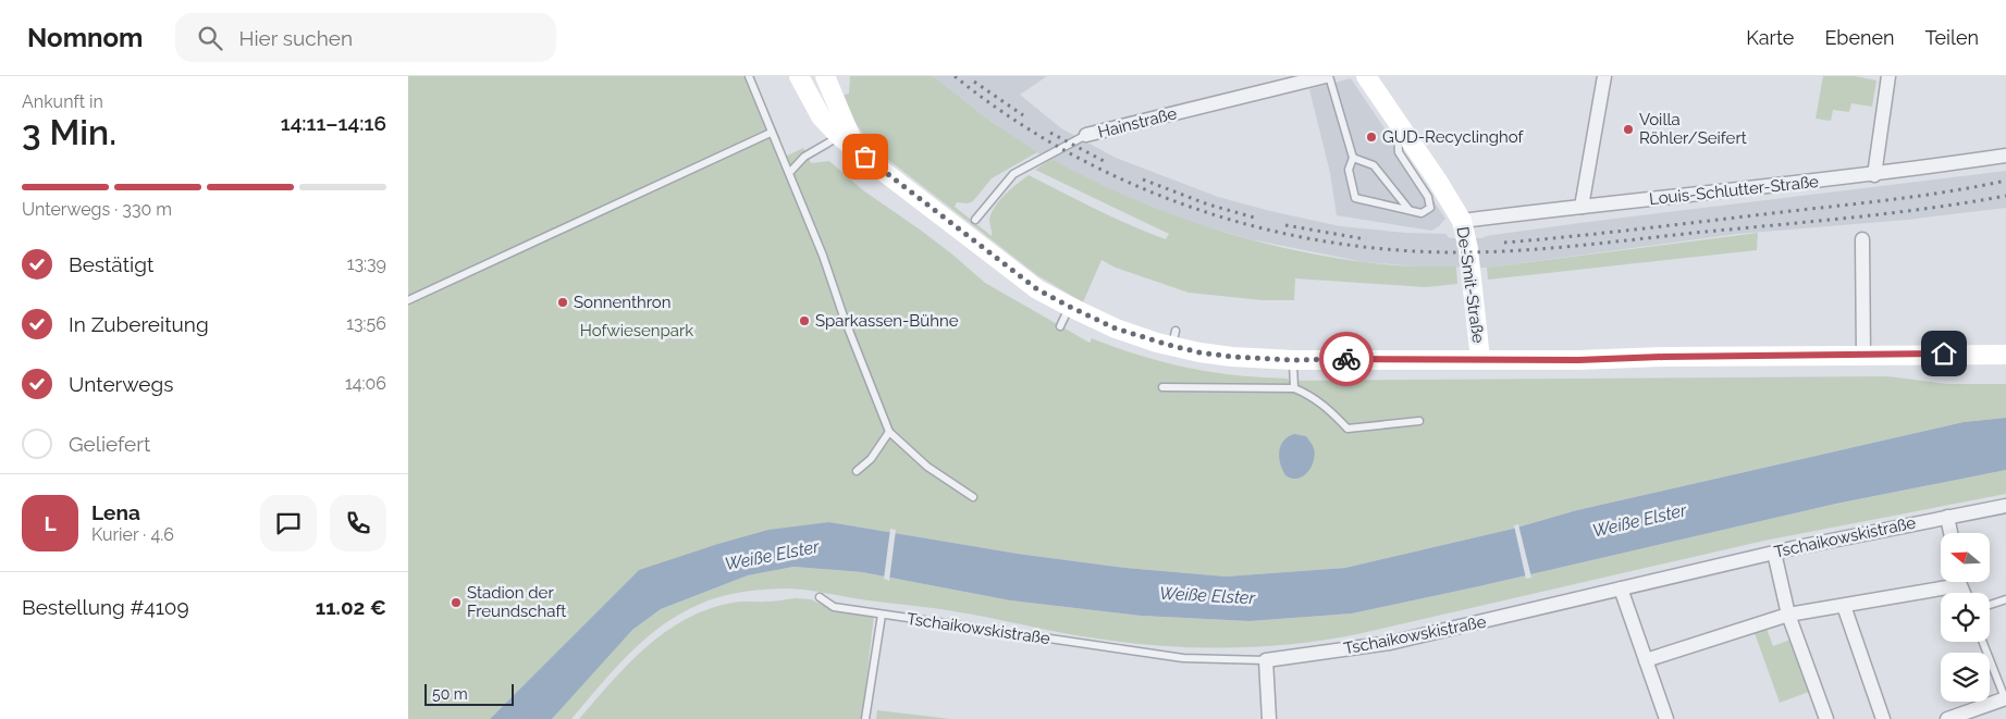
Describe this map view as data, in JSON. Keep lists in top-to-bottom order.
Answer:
{
  "streets": {
    "main road": ["De-Smit-Straße"],
    "street": ["Hainstraße", "Louis-Schlutter-Straße", "Tschaikowskistraße"]
  },
  "crossings": [
    ["Louis-Schlutter-Straße", "De-Smit-Straße"]
  ],
  "water": ["Weiße Elster"],
  "parks": ["Hofwiesenpark"],
  "places": [
    "Voilla Röhler/Seifert",
    "GUD-Recyclinghof",
    "Sonnenthron",
    "Sparkassen-Bühne",
    "Stadion der Freundschaft"
  ],
  "scale_bar": "50 m",
  "north": "left",
  "page": {
    "header": "Nomnom",
    "search": "Hier suchen",
    "nav": ["Karte", "Ebenen", "Teilen"],
    "heading": ["3 Min.", "Ankunft in", "14:11–14:16"],
    "panel": [
      "Lena",
      "Kurier · 4.6",
      "Bestellung #4109",
      "11.02 €"
    ],
    "bar": "Unterwegs · 330 m",
    "list": [
      ["Bestätigt", "13:39"],
      ["In Zubereitung", "13:56"],
      ["Unterwegs", "14:06"],
      "Geliefert"
    ],
    "round": "L",
    "scale": "50 m"
  }
}
